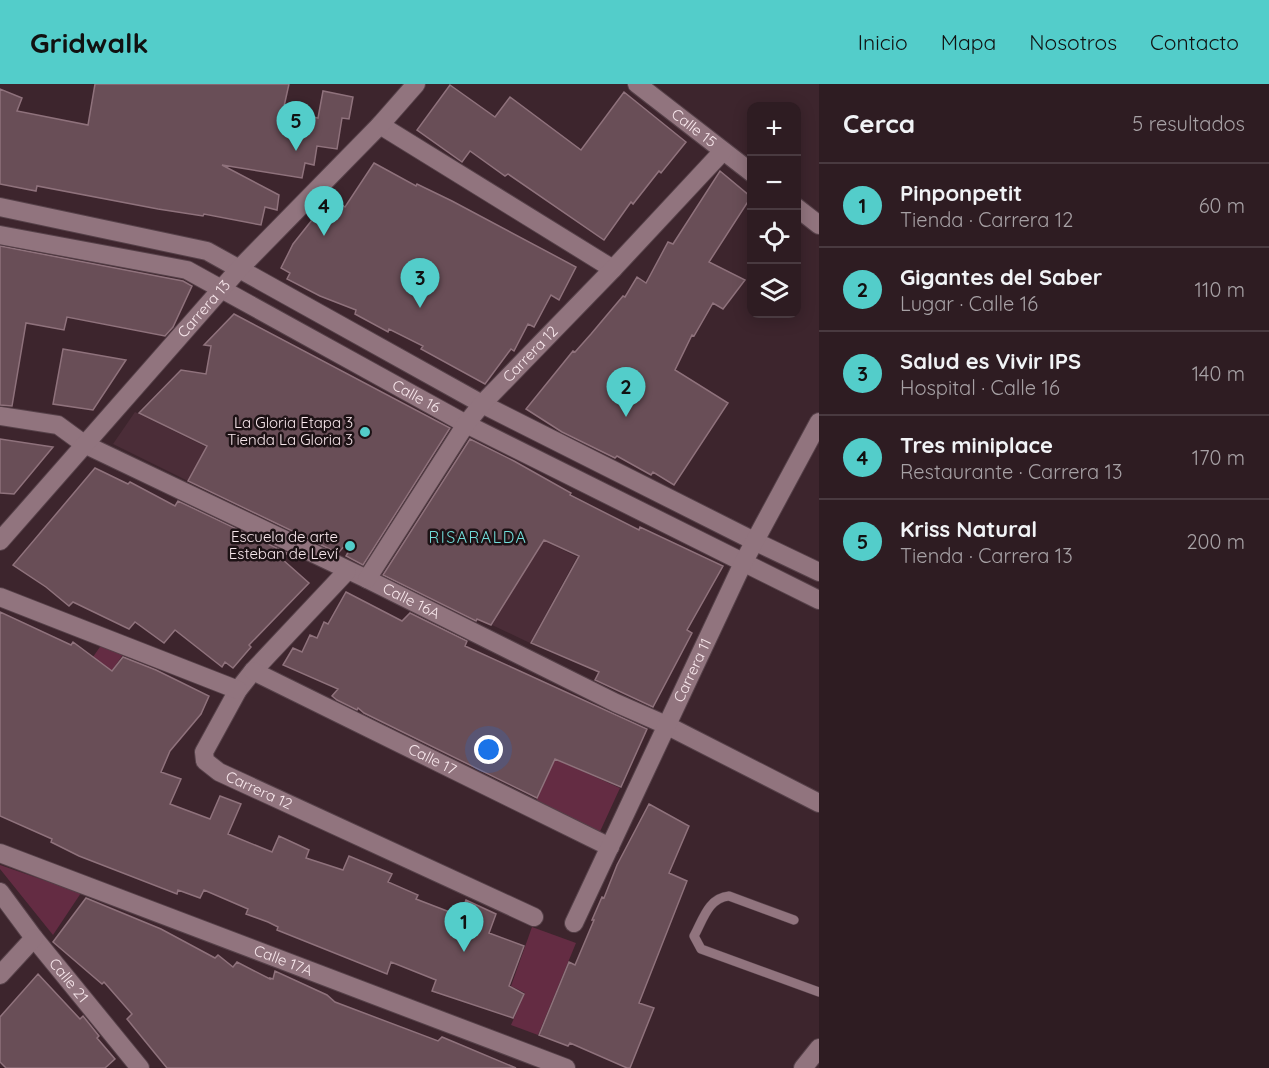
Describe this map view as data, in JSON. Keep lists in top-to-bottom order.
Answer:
{
  "streets": {
    "street": [
      "Calle 15",
      "Carrera 13",
      "Carrera 12",
      "Calle 16",
      "Calle 16A",
      "Carrera 11",
      "Calle 17",
      "Calle 17A",
      "Calle 21"
    ]
  },
  "crossings": [
    ["Calle 15", "Carrera 12"],
    ["Carrera 13", "Calle 16"],
    ["Carrera 13", "Calle 16A"],
    ["Carrera 12", "Calle 16"],
    ["Carrera 12", "Calle 16A"],
    ["Carrera 12", "Calle 17"],
    ["Calle 16", "Carrera 11"],
    ["Calle 16A", "Carrera 11"],
    ["Carrera 11", "Calle 17"]
  ],
  "districts": ["RISARALDA"],
  "places": ["La Gloria Etapa 3 Tienda La Gloria 3", "Escuela de arte Esteban de Leví"],
  "page": {
    "header": "Gridwalk",
    "nav": [
      "Inicio",
      "Mapa",
      "Nosotros",
      "Contacto"
    ],
    "heading": ["Cerca", "5 resultados"],
    "pins": [
      "5",
      "4",
      "3",
      "2",
      "1"
    ],
    "map_buttons": ["+", "−"],
    "list": [
      {
        "mark": "1",
        "name": "Pinponpetit",
        "note": "Tienda · Carrera 12",
        "value": "60 m"
      },
      {
        "mark": "2",
        "name": "Gigantes del Saber",
        "note": "Lugar · Calle 16",
        "value": "110 m"
      },
      {
        "mark": "3",
        "name": "Salud es Vivir IPS",
        "note": "Hospital · Calle 16",
        "value": "140 m"
      },
      {
        "mark": "4",
        "name": "Tres miniplace",
        "note": "Restaurante · Carrera 13",
        "value": "170 m"
      },
      {
        "mark": "5",
        "name": "Kriss Natural",
        "note": "Tienda · Carrera 13",
        "value": "200 m"
      }
    ]
  }
}
